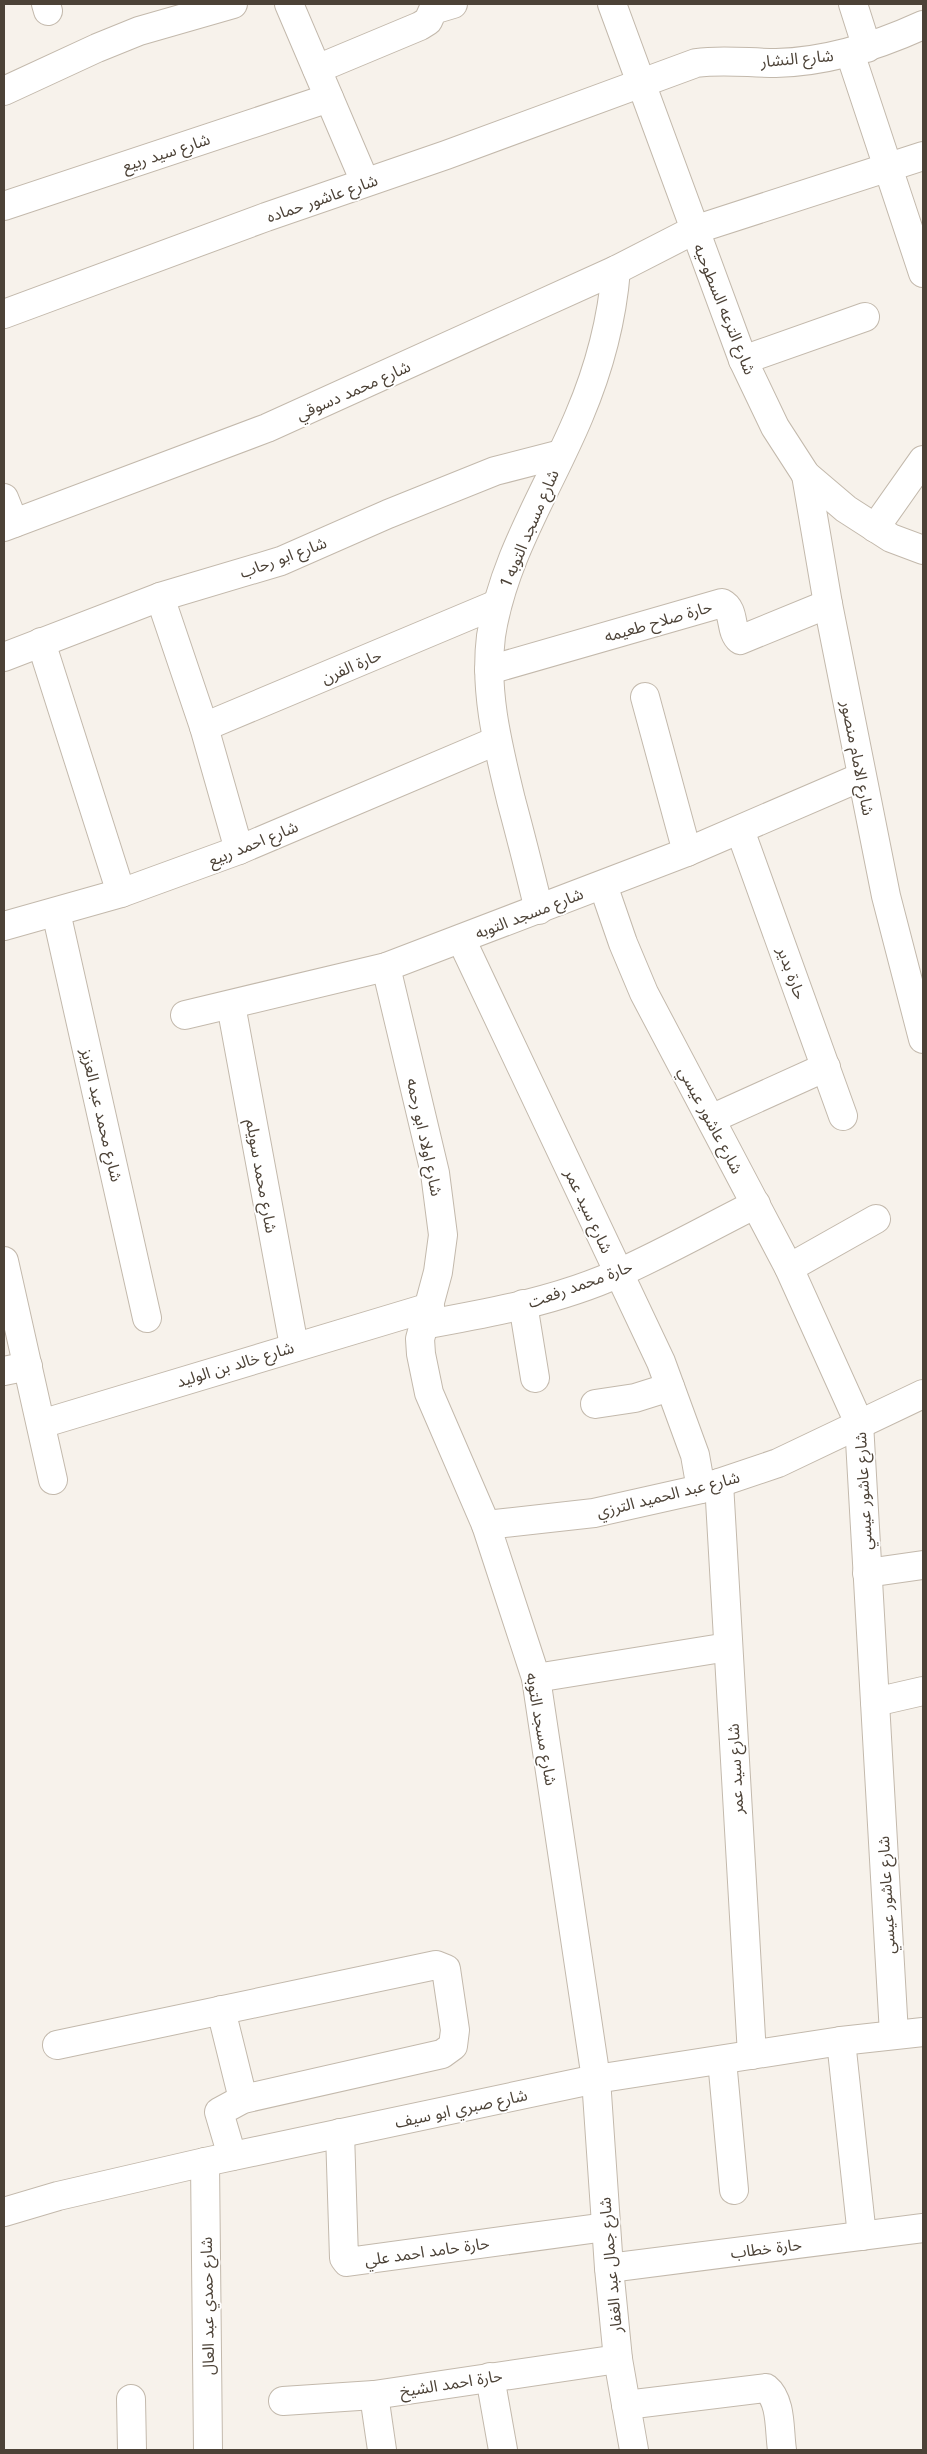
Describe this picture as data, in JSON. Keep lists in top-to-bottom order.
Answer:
{
  "streets": {
    "street": [
      "شارع النشار",
      "شارع سيد ربيع",
      "شارع عاشور حماده",
      "شارع الترعه السطوحيه",
      "شارع محمد دسوقي",
      "شارع مسجد التوبه 1",
      "شارع ابو رحاب",
      "حارة صلاح طعيمه",
      "حارة الفرن",
      "شارع الامام منصور",
      "شارع احمد ربيع",
      "شارع مسجد التوبه",
      "حارة بدير",
      "شارع محمد عبد العزيز",
      "شارع عاشور عيسي",
      "شارع اولاد ابو رحمه",
      "شارع محمد سويلم",
      "شارع سيد عمر",
      "حارة محمد رفعت",
      "شارع خالد بن الوليد",
      "شارع عبد الحميد الترزي",
      "شارع صبري ابو سيف",
      "حارة خطاب",
      "حارة حامد احمد علي",
      "شارع جمال عبد الغفار",
      "شارع حمدي عبد العال",
      "حارة احمد الشيخ"
    ]
  },
  "crossings": [
    ["شارع النشار", "شارع عاشور حماده"],
    ["شارع النشار", "شارع الترعه السطوحيه"],
    ["شارع عاشور حماده", "شارع الترعه السطوحيه"],
    ["شارع الترعه السطوحيه", "شارع محمد دسوقي"],
    ["شارع الترعه السطوحيه", "شارع الامام منصور"],
    ["شارع محمد دسوقي", "شارع مسجد التوبه 1"],
    ["شارع مسجد التوبه 1", "شارع ابو رحاب"],
    ["شارع مسجد التوبه 1", "حارة صلاح طعيمه"],
    ["شارع مسجد التوبه 1", "حارة الفرن"],
    ["شارع مسجد التوبه 1", "شارع احمد ربيع"],
    ["شارع مسجد التوبه 1", "شارع مسجد التوبه"],
    ["حارة صلاح طعيمه", "شارع الامام منصور"],
    ["شارع الامام منصور", "شارع مسجد التوبه"],
    ["شارع احمد ربيع", "شارع محمد عبد العزيز"],
    ["شارع مسجد التوبه", "حارة بدير"],
    ["شارع مسجد التوبه", "شارع عاشور عيسي"],
    ["شارع مسجد التوبه", "شارع اولاد ابو رحمه"],
    ["شارع مسجد التوبه", "شارع محمد سويلم"],
    ["شارع مسجد التوبه", "شارع سيد عمر"],
    ["شارع مسجد التوبه", "حارة محمد رفعت"],
    ["شارع مسجد التوبه", "شارع خالد بن الوليد"],
    ["شارع مسجد التوبه", "شارع عبد الحميد الترزي"],
    ["شارع مسجد التوبه", "شارع صبري ابو سيف"],
    ["شارع مسجد التوبه", "شارع جمال عبد الغفار"],
    ["شارع عاشور عيسي", "حارة محمد رفعت"],
    ["شارع عاشور عيسي", "شارع عبد الحميد الترزي"],
    ["شارع عاشور عيسي", "شارع صبري ابو سيف"],
    ["شارع اولاد ابو رحمه", "حارة محمد رفعت"],
    ["شارع اولاد ابو رحمه", "شارع خالد بن الوليد"],
    ["شارع محمد سويلم", "شارع خالد بن الوليد"],
    ["شارع سيد عمر", "حارة محمد رفعت"],
    ["شارع سيد عمر", "شارع عبد الحميد الترزي"],
    ["شارع سيد عمر", "شارع صبري ابو سيف"],
    ["حارة محمد رفعت", "شارع خالد بن الوليد"],
    ["شارع صبري ابو سيف", "حارة حامد احمد علي"],
    ["شارع صبري ابو سيف", "شارع جمال عبد الغفار"],
    ["شارع صبري ابو سيف", "شارع حمدي عبد العال"],
    ["حارة خطاب", "شارع جمال عبد الغفار"],
    ["حارة حامد احمد علي", "شارع جمال عبد الغفار"],
    ["شارع جمال عبد الغفار", "حارة احمد الشيخ"]
  ]
}
